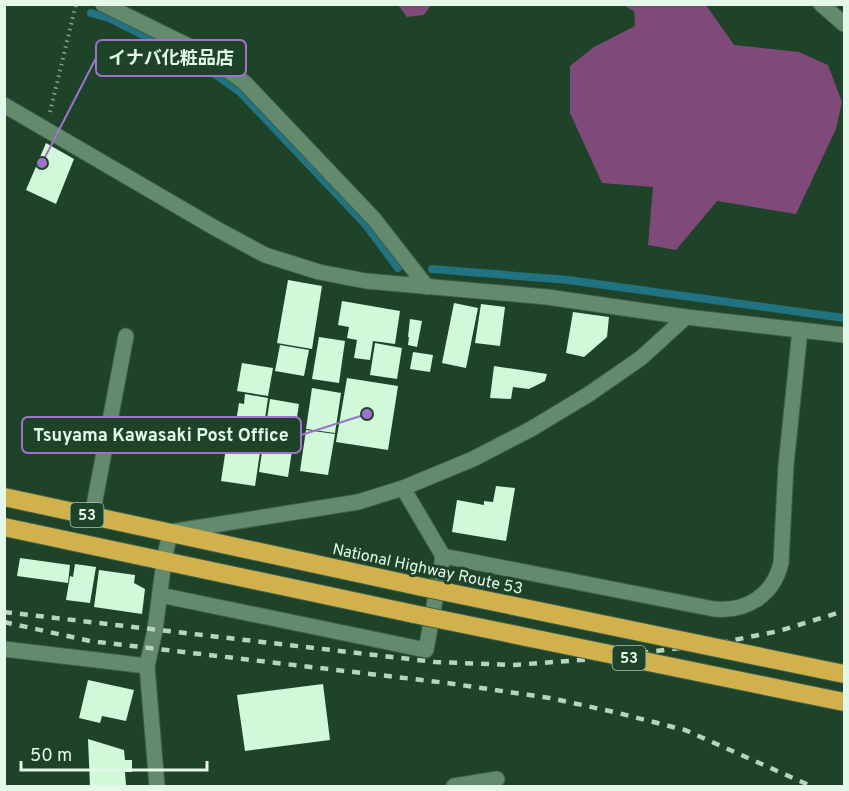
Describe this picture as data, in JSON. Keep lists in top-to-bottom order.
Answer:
{
  "streets": {
    "highway": ["53", "National Highway Route 53"]
  },
  "places": ["イナバ化粧品店", "Tsuyama Kawasaki Post Office"],
  "scale_bar": "50 m"
}
